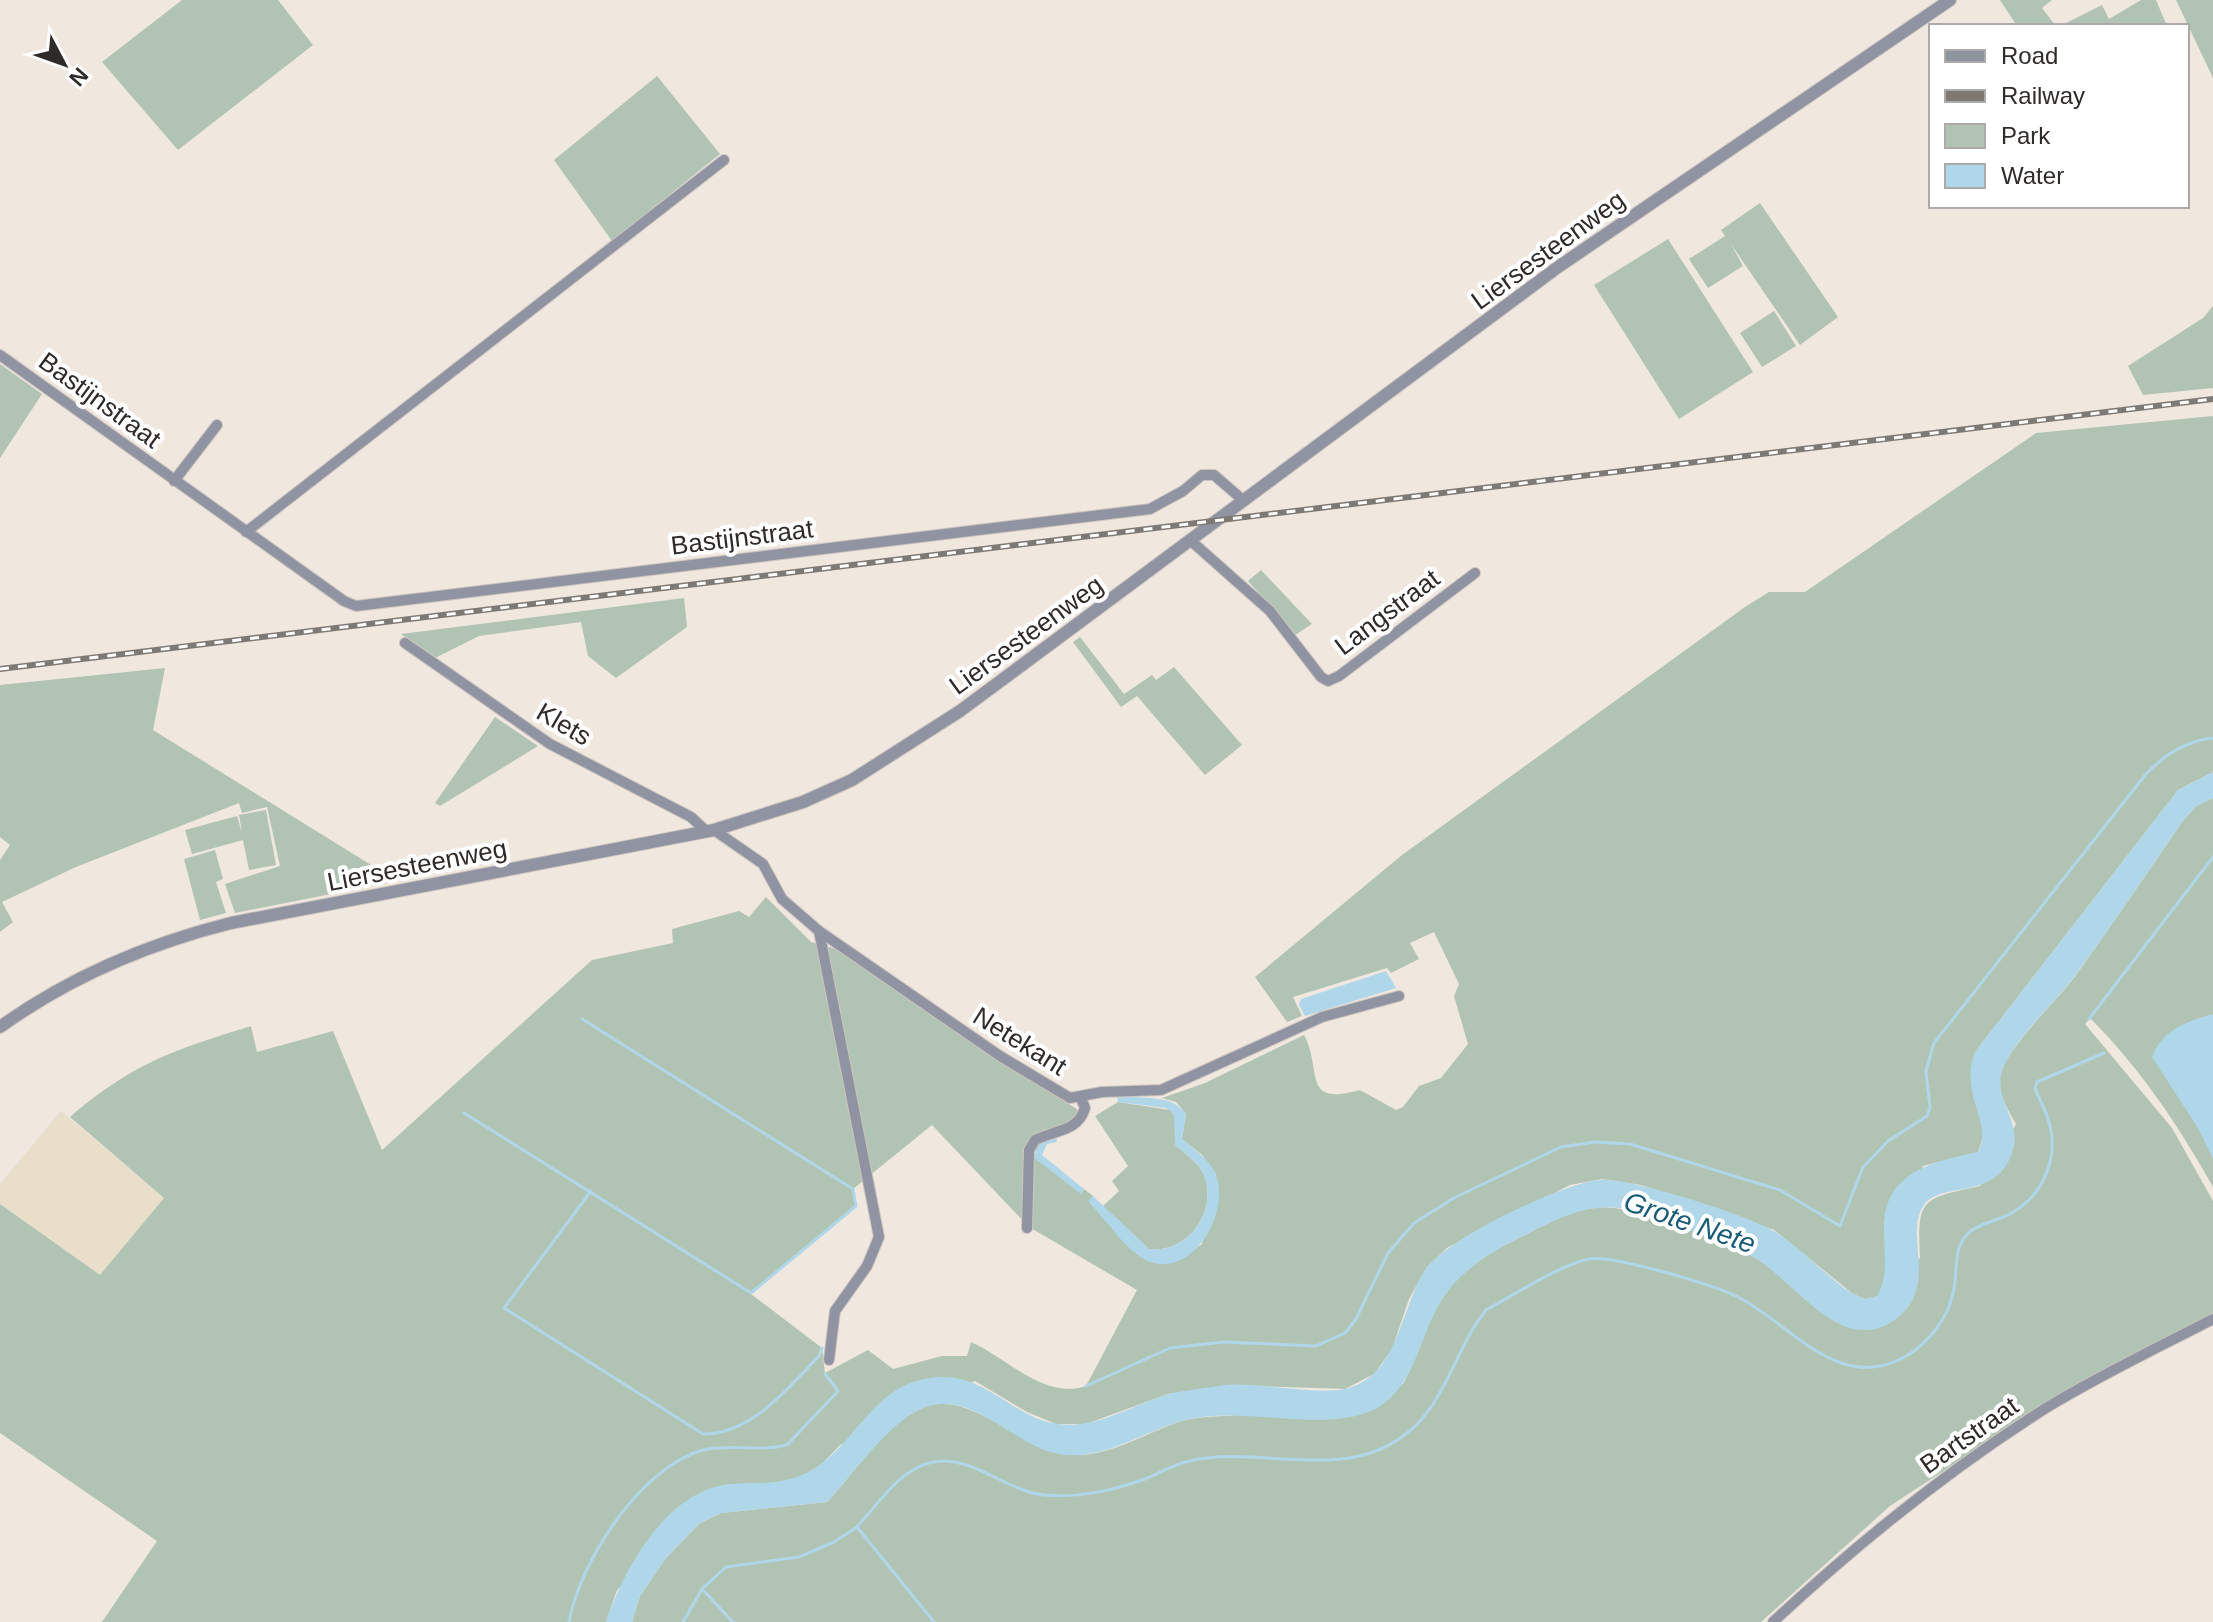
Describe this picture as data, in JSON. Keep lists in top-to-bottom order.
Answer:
{
  "streets": {
    "street": [
      "Liersesteenweg",
      "Bastijnstraat",
      "Langstraat",
      "Klets",
      "Netekant",
      "Bartstraat"
    ]
  },
  "crossings": [
    ["Liersesteenweg", "Bastijnstraat"],
    ["Liersesteenweg", "Langstraat"],
    ["Liersesteenweg", "Klets"],
    ["Liersesteenweg", "Netekant"],
    ["Klets", "Netekant"]
  ],
  "water": ["Grote Nete"],
  "legend": [
    "Road",
    "Railway",
    "Park",
    "Water"
  ],
  "north": "bottom right"
}
